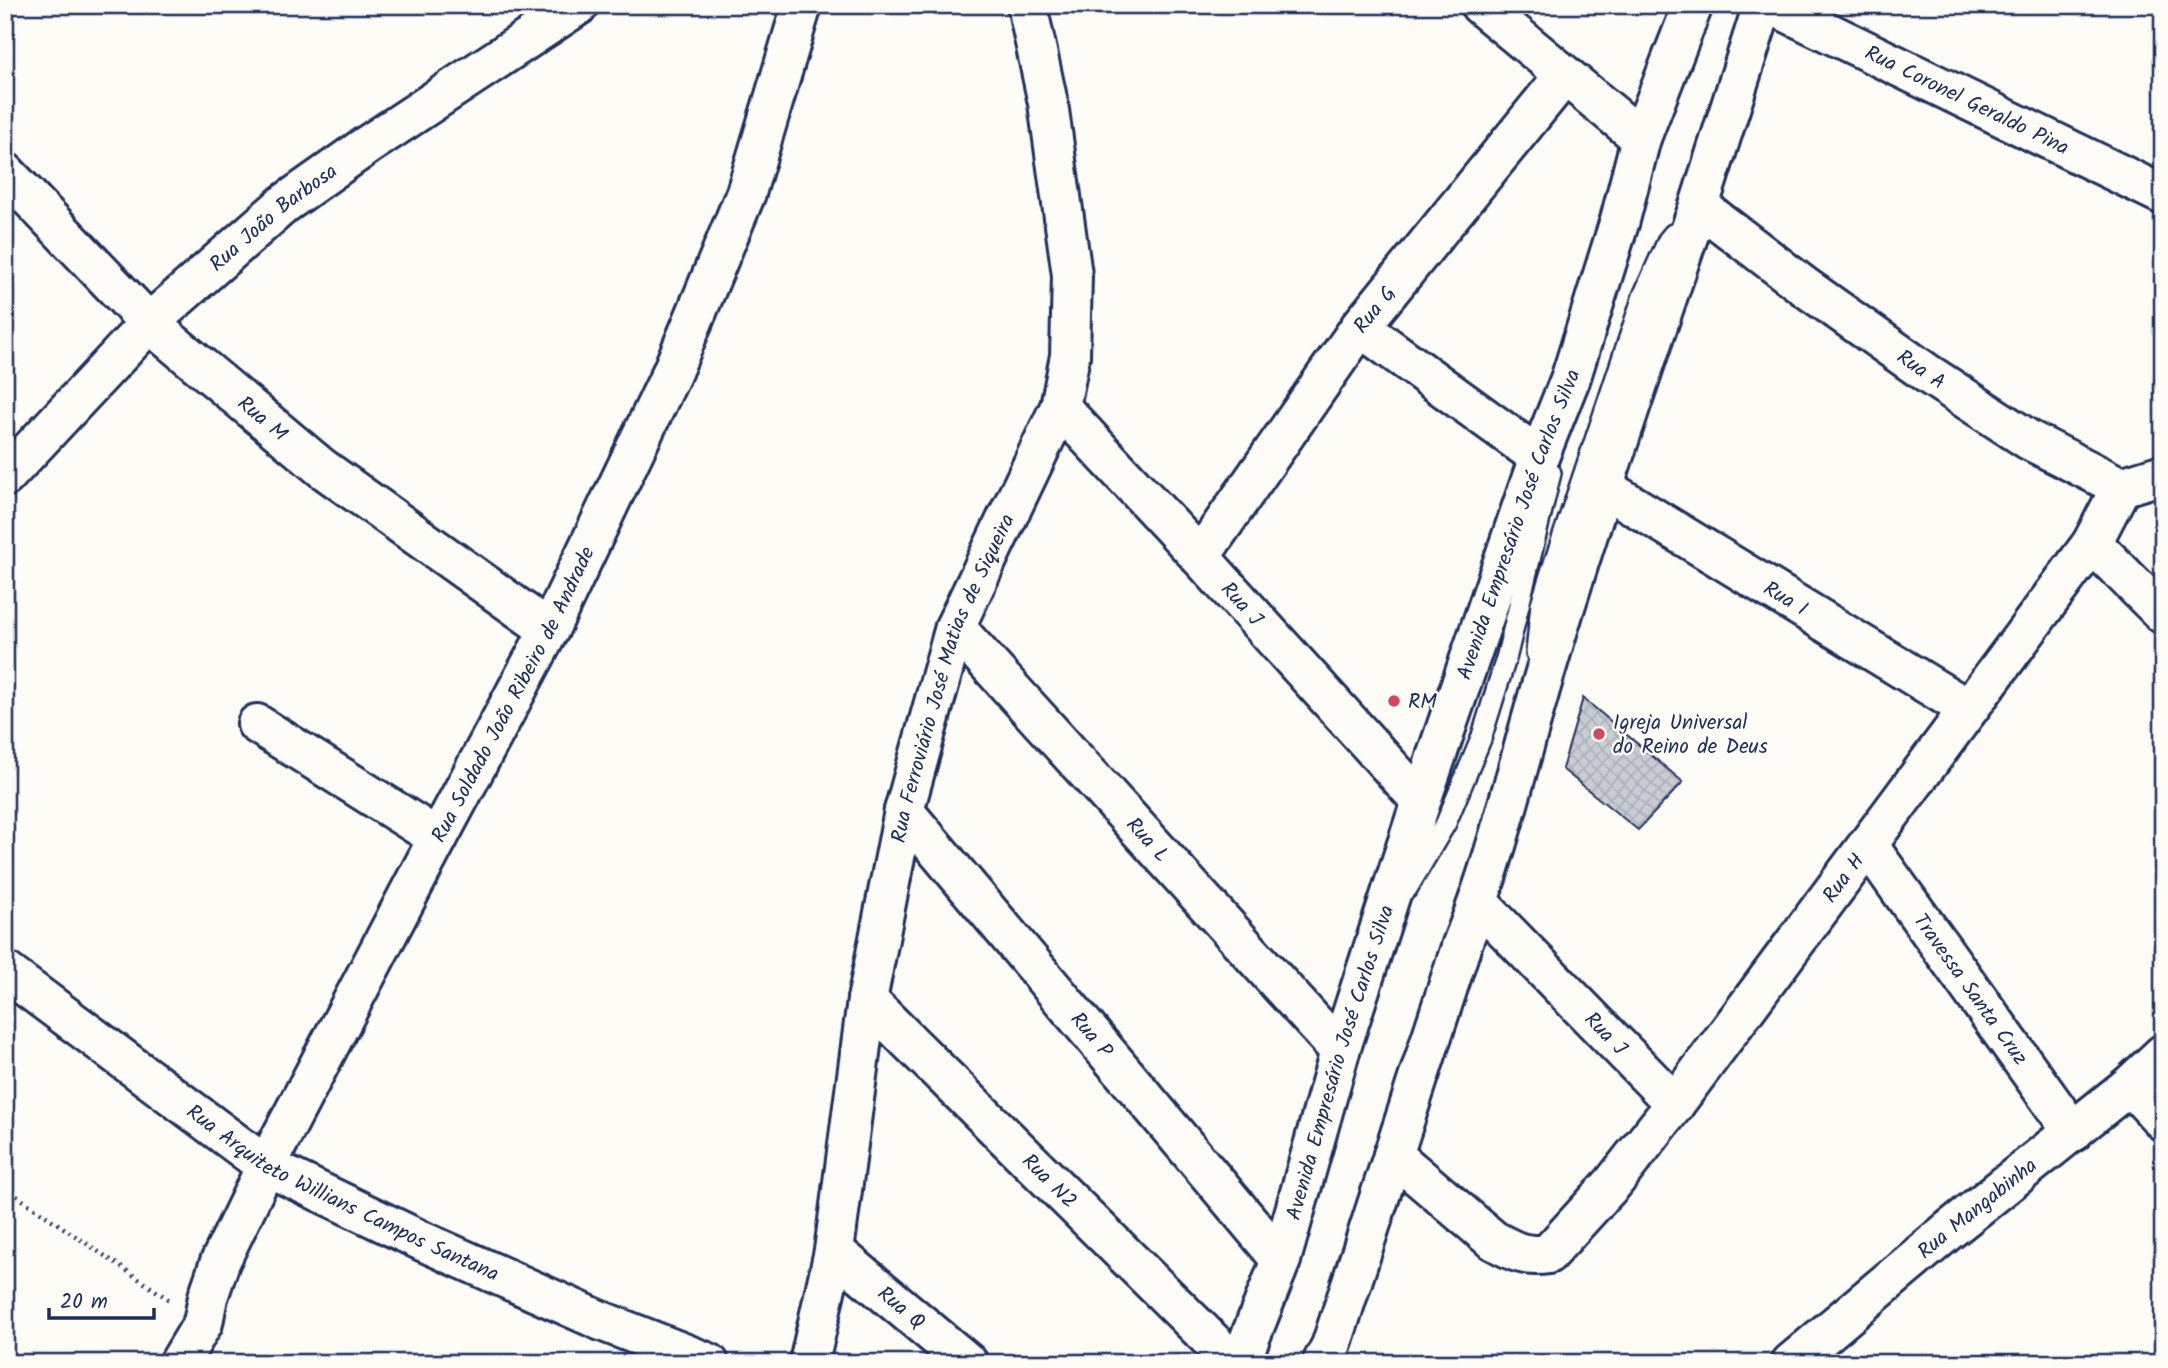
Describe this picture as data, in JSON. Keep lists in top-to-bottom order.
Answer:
{
  "streets": {
    "street": [
      "Rua Coronel Geraldo Pina",
      "Rua João Barbosa",
      "Rua G",
      "Rua A",
      "Rua M",
      "Avenida Empresário José Carlos Silva",
      "Rua I",
      "Rua J",
      "Rua Ferroviário José Matias de Siqueira",
      "Rua Soldado João Ribeiro de Andrade",
      "Rua L",
      "Rua H",
      "Travessa Santa Cruz",
      "Rua P",
      "Rua N2",
      "Rua Arquiteto Willians Campos Santana",
      "Rua Mangabinha",
      "Rua Q"
    ]
  },
  "crossings": [
    ["Rua João Barbosa", "Rua M"],
    ["Rua G", "Rua J"],
    ["Rua A", "Rua H"],
    ["Rua M", "Rua Soldado João Ribeiro de Andrade"],
    ["Avenida Empresário José Carlos Silva", "Rua J"],
    ["Avenida Empresário José Carlos Silva", "Rua L"],
    ["Avenida Empresário José Carlos Silva", "Rua P"],
    ["Rua I", "Rua H"],
    ["Rua J", "Rua Ferroviário José Matias de Siqueira"],
    ["Rua J", "Rua H"],
    ["Rua Ferroviário José Matias de Siqueira", "Rua L"],
    ["Rua Ferroviário José Matias de Siqueira", "Rua P"],
    ["Rua Ferroviário José Matias de Siqueira", "Rua N2"],
    ["Rua Ferroviário José Matias de Siqueira", "Rua Q"],
    ["Rua Soldado João Ribeiro de Andrade", "Rua Arquiteto Willians Campos Santana"],
    ["Rua H", "Travessa Santa Cruz"],
    ["Travessa Santa Cruz", "Rua Mangabinha"]
  ],
  "places": ["RM", "Igreja Universal do Reino de Deus"],
  "scale_bar": "20 m"
}
